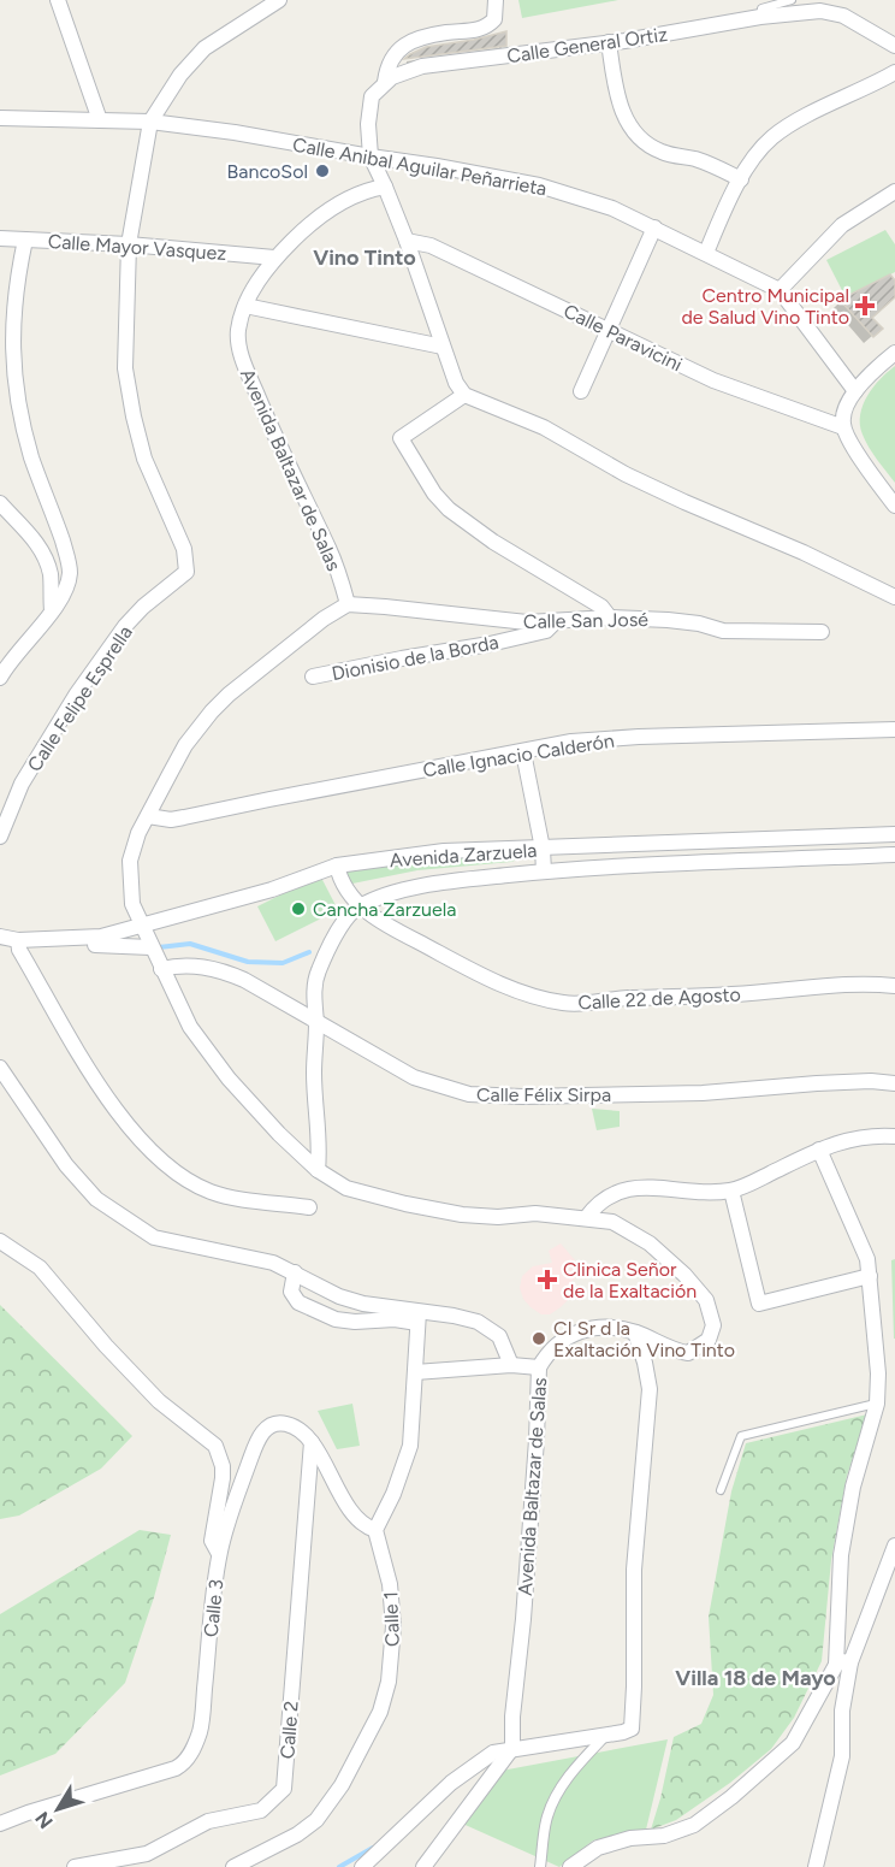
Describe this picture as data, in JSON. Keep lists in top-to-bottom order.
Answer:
{
  "streets": {
    "street": [
      "Calle General Ortiz",
      "Calle Anibal Aguilar Peñarrieta",
      "Calle Mayor Vasquez",
      "Calle Paravicini",
      "Avenida Baltazar de Salas",
      "Calle San José",
      "Dionisio de la Borda",
      "Calle Felipe Esprella",
      "Calle Ignacio Calderón",
      "Avenida Zarzuela",
      "Calle 22 de Agosto",
      "Calle Félix Sirpa",
      "Calle 3",
      "Calle 1",
      "Calle 2"
    ]
  },
  "crossings": [
    ["Calle Anibal Aguilar Peñarrieta", "Calle Felipe Esprella"],
    ["Calle Mayor Vasquez", "Avenida Baltazar de Salas"],
    ["Calle Mayor Vasquez", "Calle Felipe Esprella"],
    ["Avenida Baltazar de Salas", "Calle San José"],
    ["Avenida Baltazar de Salas", "Calle Ignacio Calderón"],
    ["Avenida Baltazar de Salas", "Avenida Zarzuela"],
    ["Avenida Baltazar de Salas", "Calle Félix Sirpa"],
    ["Calle San José", "Dionisio de la Borda"],
    ["Avenida Zarzuela", "Calle 22 de Agosto"],
    ["Calle 3", "Calle 1"],
    ["Calle 3", "Calle 2"]
  ],
  "districts": ["Vino Tinto", "Villa 18 de Mayo"],
  "places": {
    "other": ["BancoSol", "Cancha Zarzuela", "CI Sr d la Exaltación Vino Tinto"],
    "health": ["Centro Municipal de Salud Vino Tinto", "Clinica Señor de la Exaltación"]
  },
  "north": "bottom left"
}
